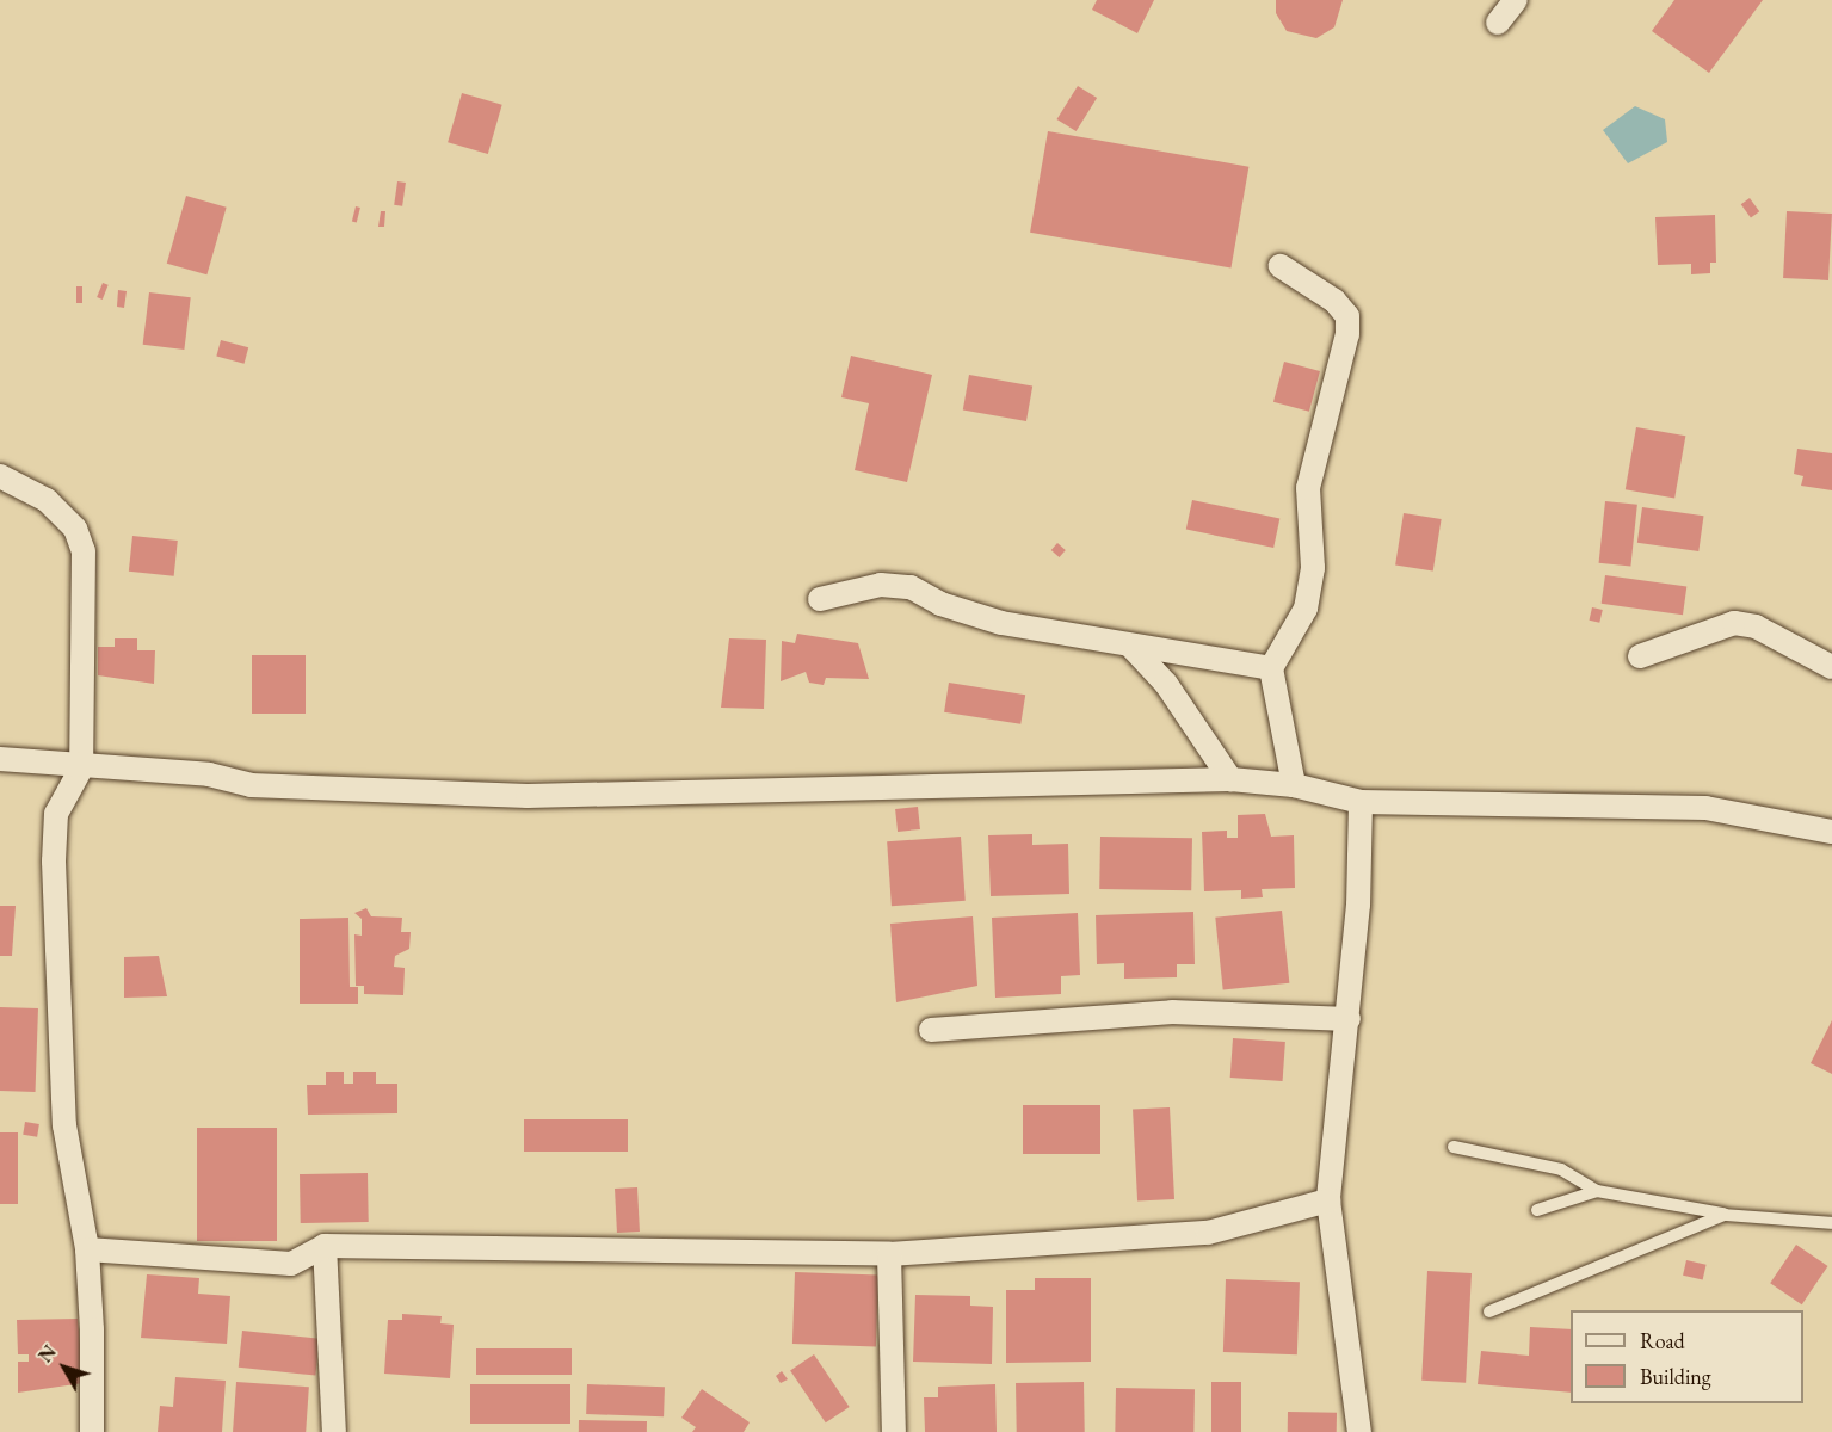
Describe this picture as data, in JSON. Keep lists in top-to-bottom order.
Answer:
{
  "legend": ["Road", "Building"],
  "north": "top left"
}
